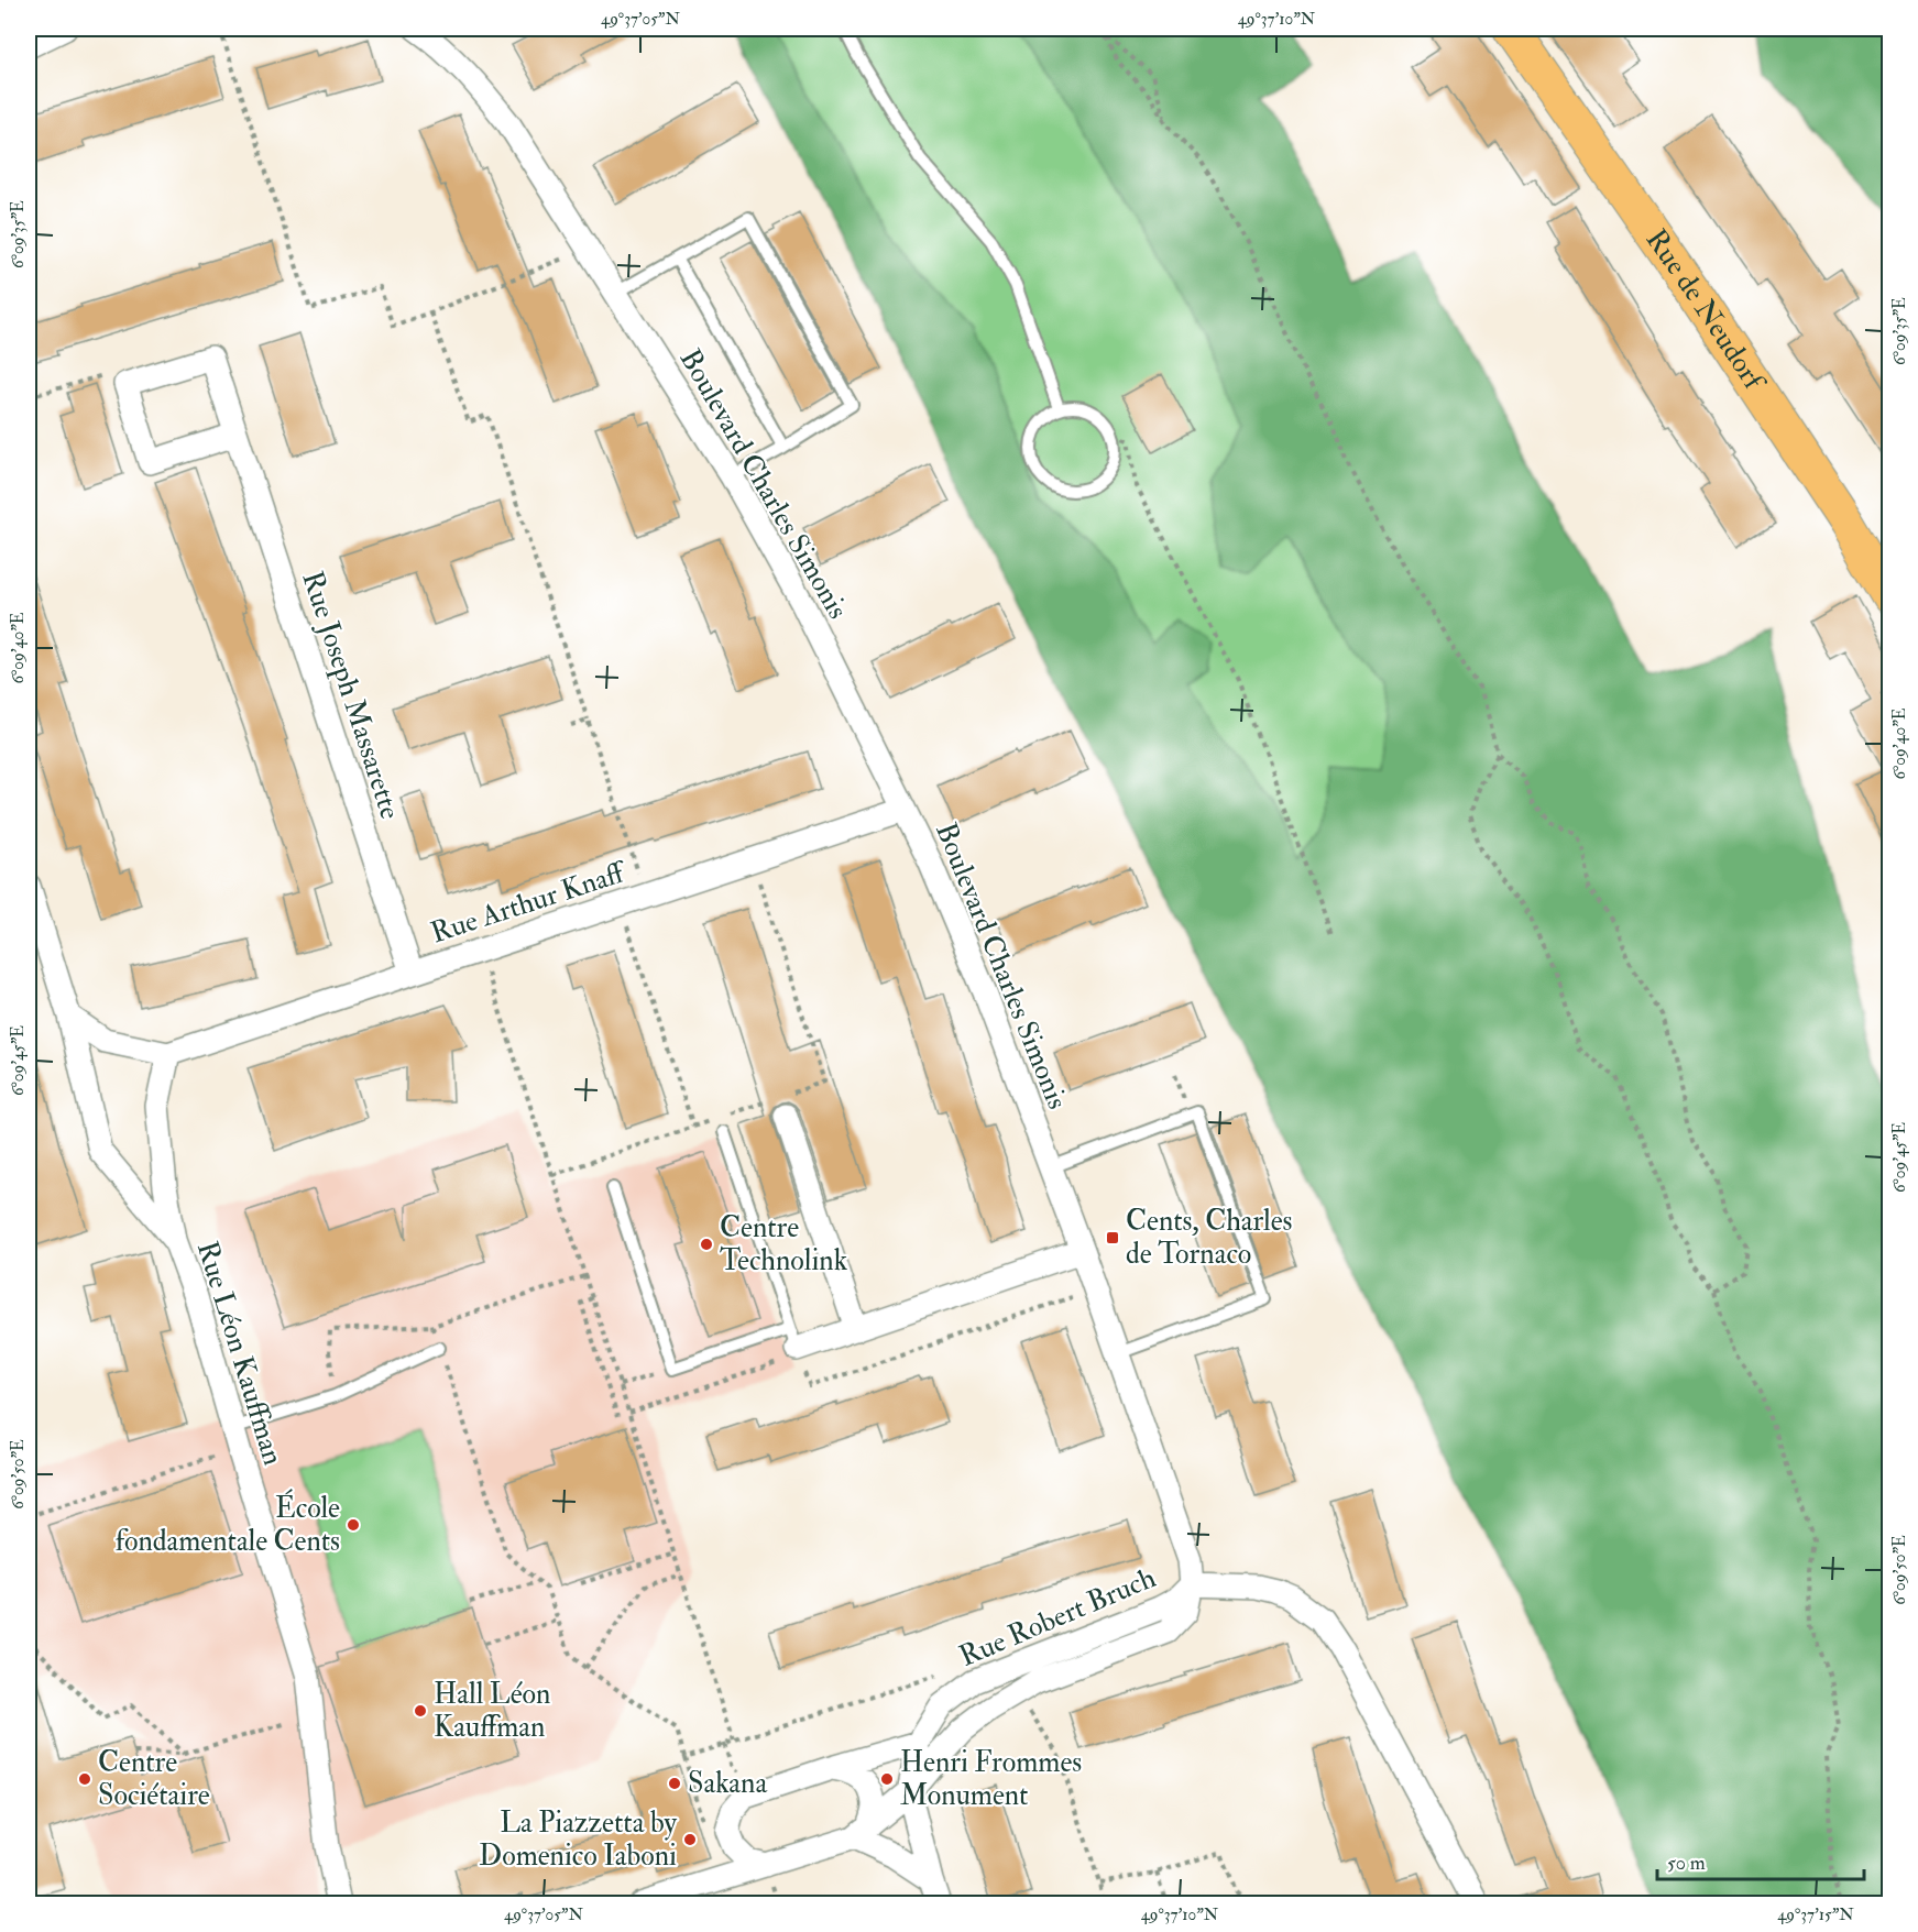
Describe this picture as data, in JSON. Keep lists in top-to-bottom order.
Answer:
{
  "streets": {
    "main road": ["Rue de Neudorf"],
    "street": [
      "Boulevard Charles Simonis",
      "Rue Joseph Massarette",
      "Rue Arthur Knaff",
      "Rue Léon Kauffman",
      "Rue Robert Bruch"
    ]
  },
  "crossings": [
    ["Boulevard Charles Simonis", "Rue Arthur Knaff"],
    ["Boulevard Charles Simonis", "Rue Robert Bruch"],
    ["Rue Joseph Massarette", "Rue Arthur Knaff"]
  ],
  "places": {
    "transit": ["Cents, Charles de Tornaco"],
    "other": [
      "Centre Technolink",
      "École fondamentale Cents",
      "Hall Léon Kauffman",
      "Centre Sociétaire",
      "Henri Frommes Monument",
      "Sakana",
      "La Piazzetta by Domenico Iaboni"
    ]
  },
  "scale_bar": "50 m",
  "coordinates": [
    "49°37'05\"N",
    "49°37'10\"N",
    "6°09'35\"E",
    "6°09'40\"E",
    "6°09'45\"E",
    "6°09'50\"E",
    "49°37'15\"N"
  ]
}
